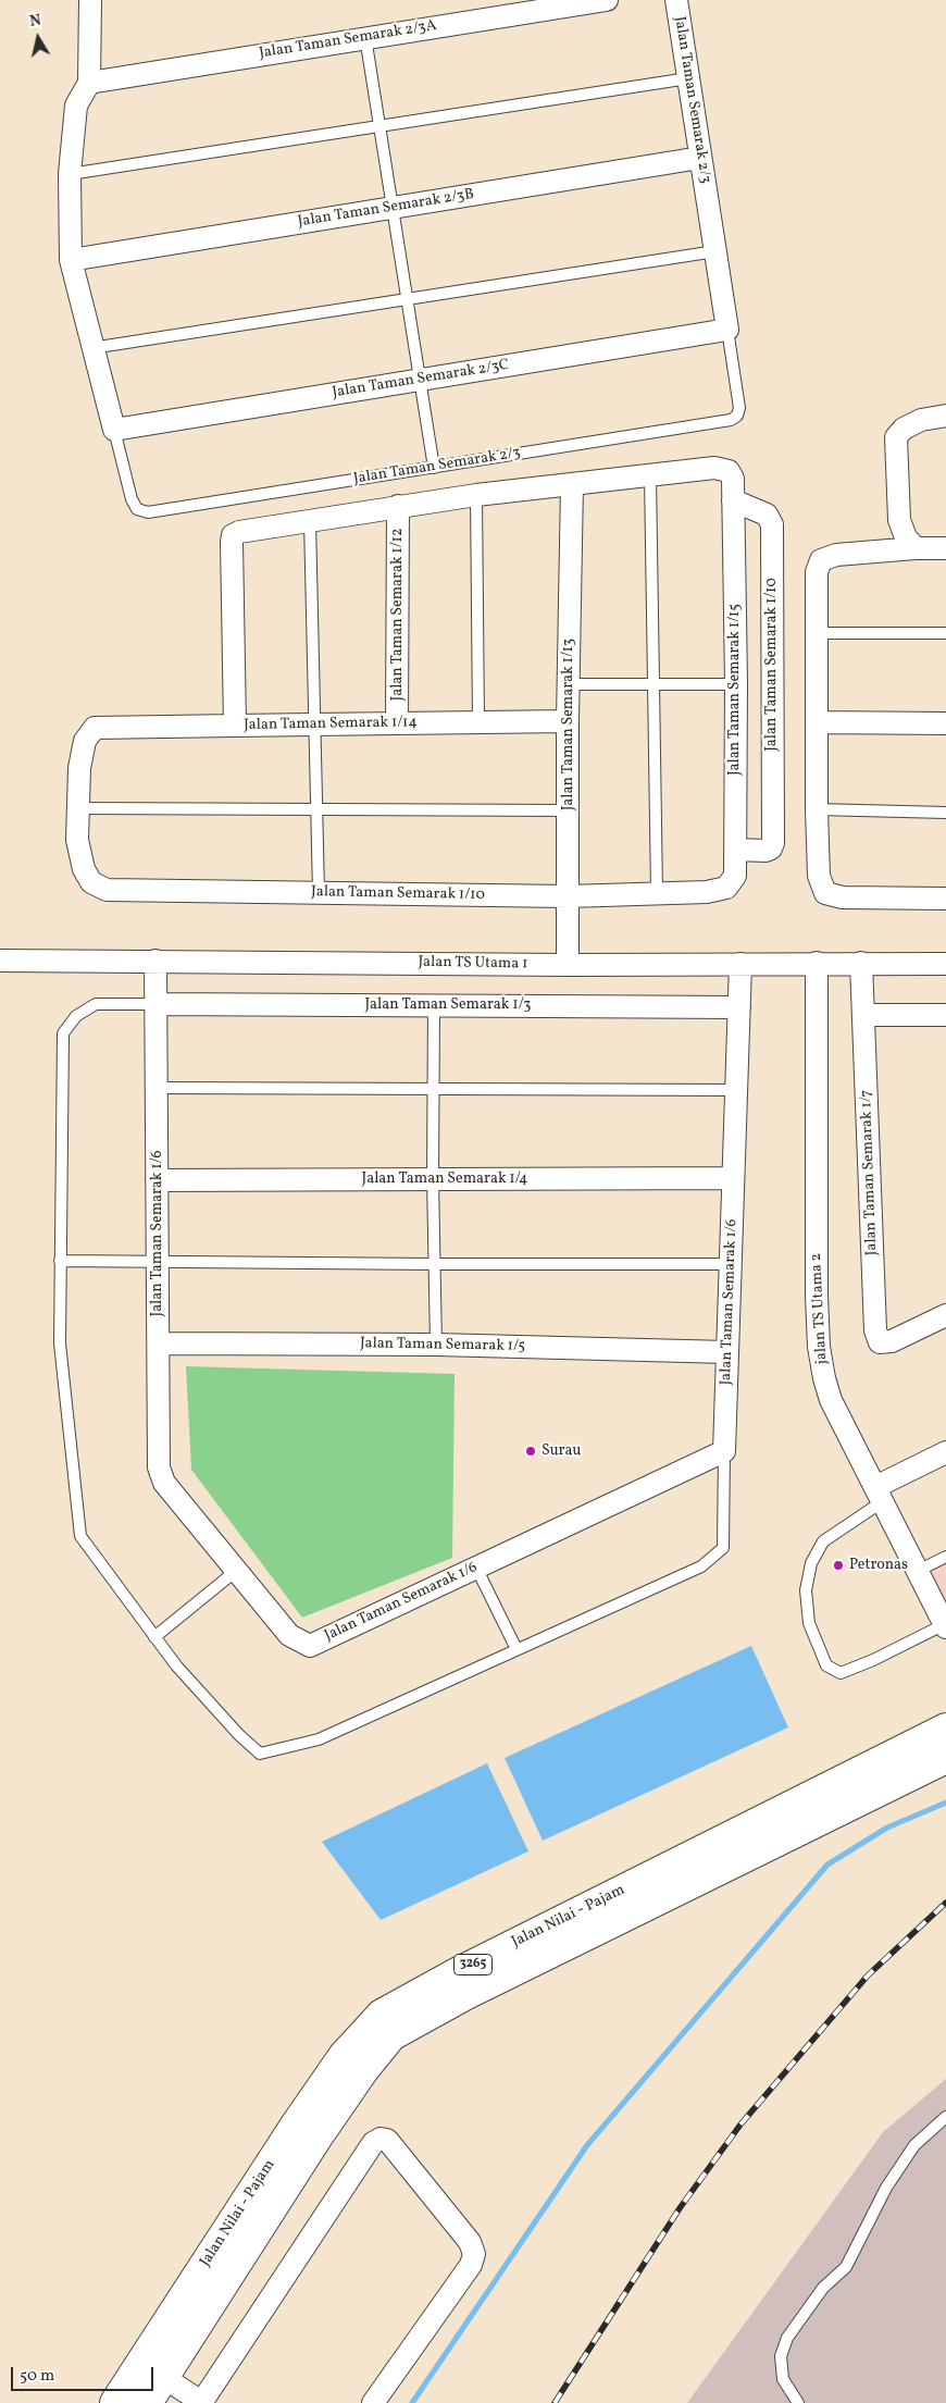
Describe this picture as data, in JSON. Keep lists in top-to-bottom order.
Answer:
{
  "streets": {
    "main road": ["Jalan Nilai - Pajam", "3265"],
    "street": [
      "Jalan Taman Semarak 2/3A",
      "Jalan Taman Semarak 2/3",
      "Jalan Taman Semarak 2/3B",
      "Jalan Taman Semarak 2/3C",
      "Jalan Taman Semarak 1/12",
      "Jalan Taman Semarak 1/10",
      "Jalan Taman Semarak 1/15",
      "Jalan Taman Semarak 1/14",
      "Jalan Taman Semarak 1/13",
      "Jalan TS Utama 1",
      "Jalan Taman Semarak 1/3",
      "Jalan Taman Semarak 1/7",
      "Jalan Taman Semarak 1/4",
      "Jalan Taman Semarak 1/6",
      "jalan TS Utama 2",
      "Jalan Taman Semarak 1/5"
    ]
  },
  "crossings": [
    ["Jalan Taman Semarak 2/3", "Jalan Taman Semarak 2/3B"],
    ["Jalan Taman Semarak 2/3", "Jalan Taman Semarak 2/3C"],
    ["Jalan Taman Semarak 1/12", "Jalan Taman Semarak 1/14"],
    ["Jalan Taman Semarak 1/10", "Jalan Taman Semarak 1/15"],
    ["Jalan Taman Semarak 1/10", "Jalan Taman Semarak 1/14"],
    ["Jalan Taman Semarak 1/10", "Jalan Taman Semarak 1/13"],
    ["Jalan Taman Semarak 1/14", "Jalan Taman Semarak 1/13"],
    ["Jalan Taman Semarak 1/13", "Jalan TS Utama 1"],
    ["Jalan TS Utama 1", "Jalan Taman Semarak 1/7"],
    ["Jalan TS Utama 1", "Jalan Taman Semarak 1/6"],
    ["Jalan TS Utama 1", "jalan TS Utama 2"],
    ["Jalan Taman Semarak 1/3", "Jalan Taman Semarak 1/6"],
    ["Jalan Taman Semarak 1/4", "Jalan Taman Semarak 1/6"],
    ["Jalan Taman Semarak 1/6", "Jalan Taman Semarak 1/5"]
  ],
  "places": ["Surau", "Petronas"],
  "scale_bar": "50 m",
  "north": "top"
}
